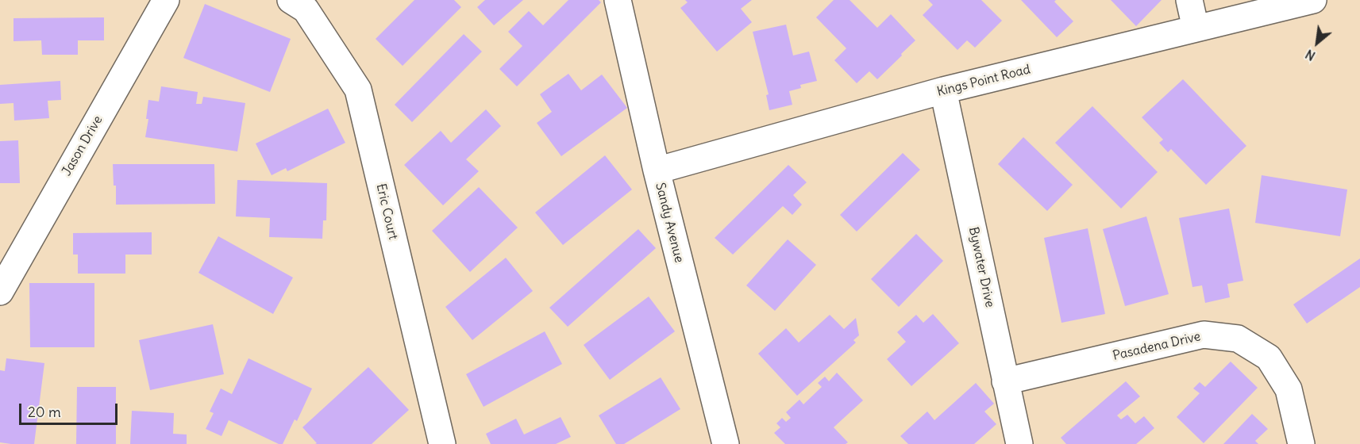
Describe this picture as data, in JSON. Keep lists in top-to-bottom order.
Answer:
{
  "streets": {
    "street": [
      "Kings Point Road",
      "Jason Drive",
      "Eric Court",
      "Sandy Avenue",
      "Bywater Drive",
      "Pasadena Drive"
    ]
  },
  "crossings": [
    ["Kings Point Road", "Sandy Avenue"],
    ["Kings Point Road", "Bywater Drive"],
    ["Bywater Drive", "Pasadena Drive"]
  ],
  "scale_bar": "20 m",
  "north": "bottom left"
}
